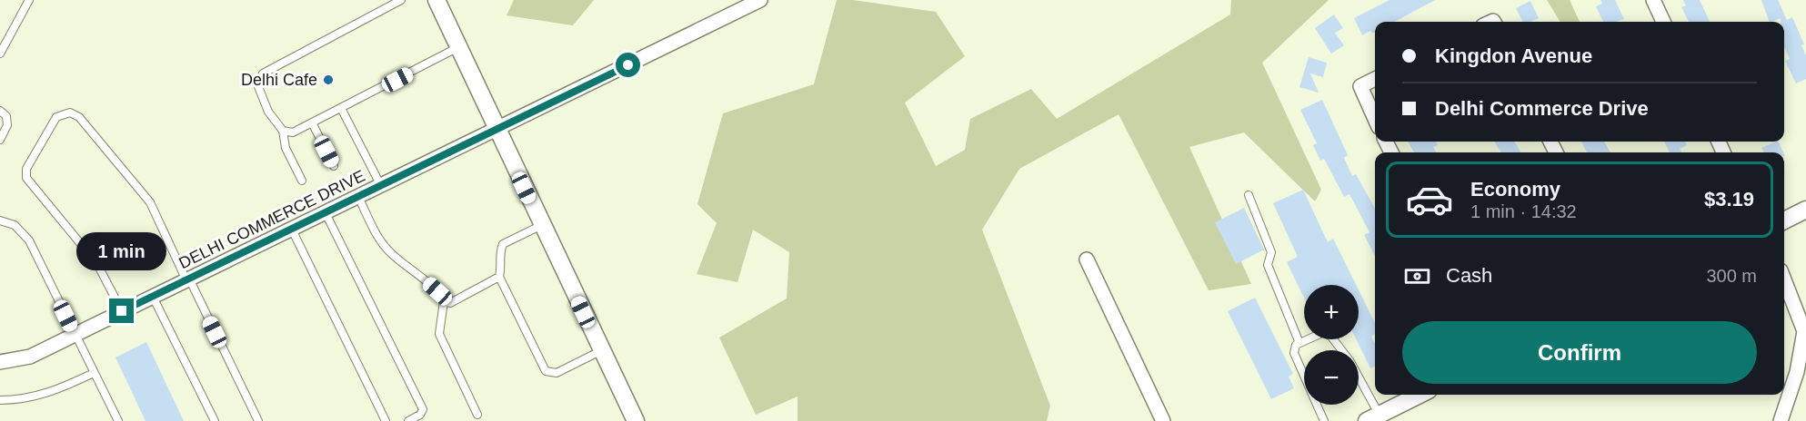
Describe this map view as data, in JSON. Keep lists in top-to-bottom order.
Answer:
{
  "streets": {
    "street": ["DELHI COMMERCE DRIVE"]
  },
  "places": ["Delhi Cafe"],
  "page": {
    "banner": ["Kingdon Avenue", "Delhi Commerce Drive"],
    "list": [
      {
        "name": "Economy",
        "note": "1 min · 14:32",
        "value": "$3.19"
      }
    ],
    "bubble": "1 min",
    "pay": ["Cash", "300 m"],
    "map_buttons": ["+", "−"],
    "buttons": "Confirm"
  }
}
